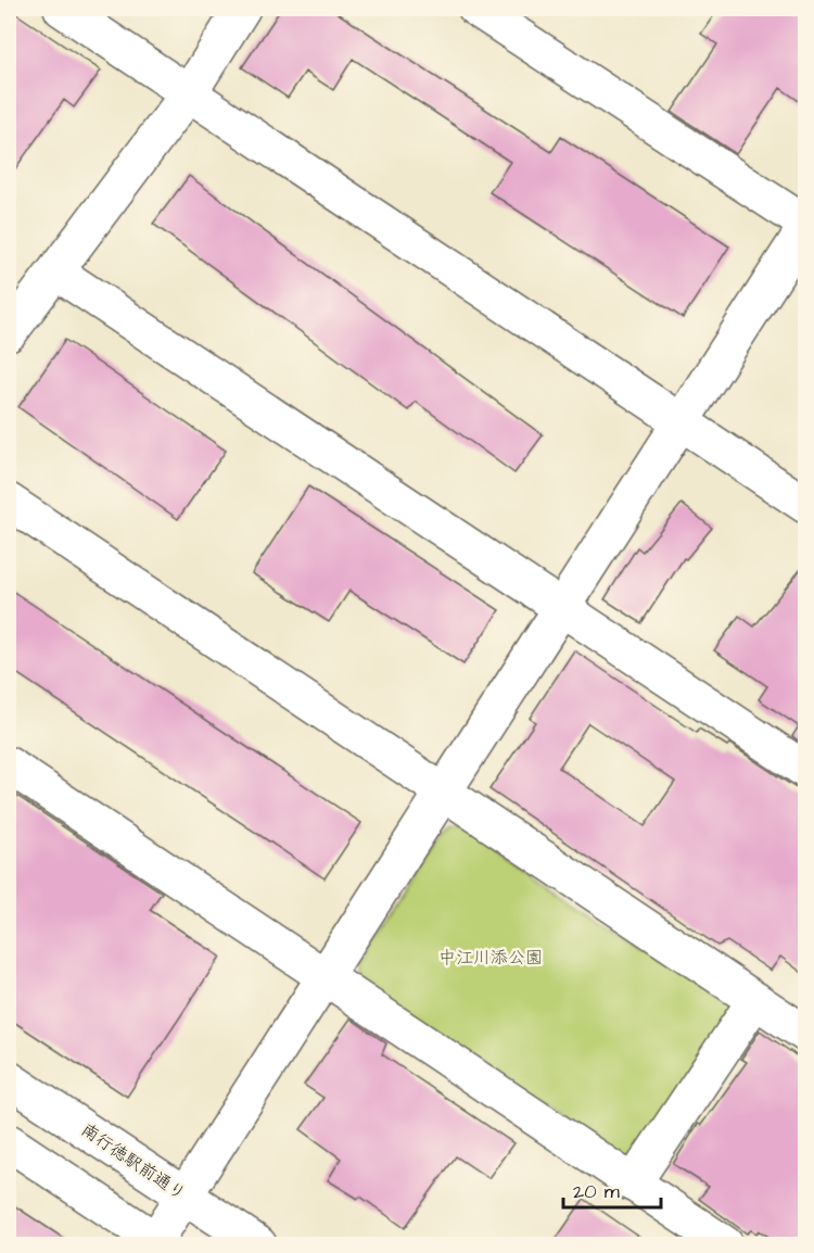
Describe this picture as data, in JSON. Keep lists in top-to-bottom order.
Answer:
{
  "streets": {
    "street": ["南行徳駅前通り"]
  },
  "parks": ["中江川添公園"],
  "scale_bar": "20 m"
}
